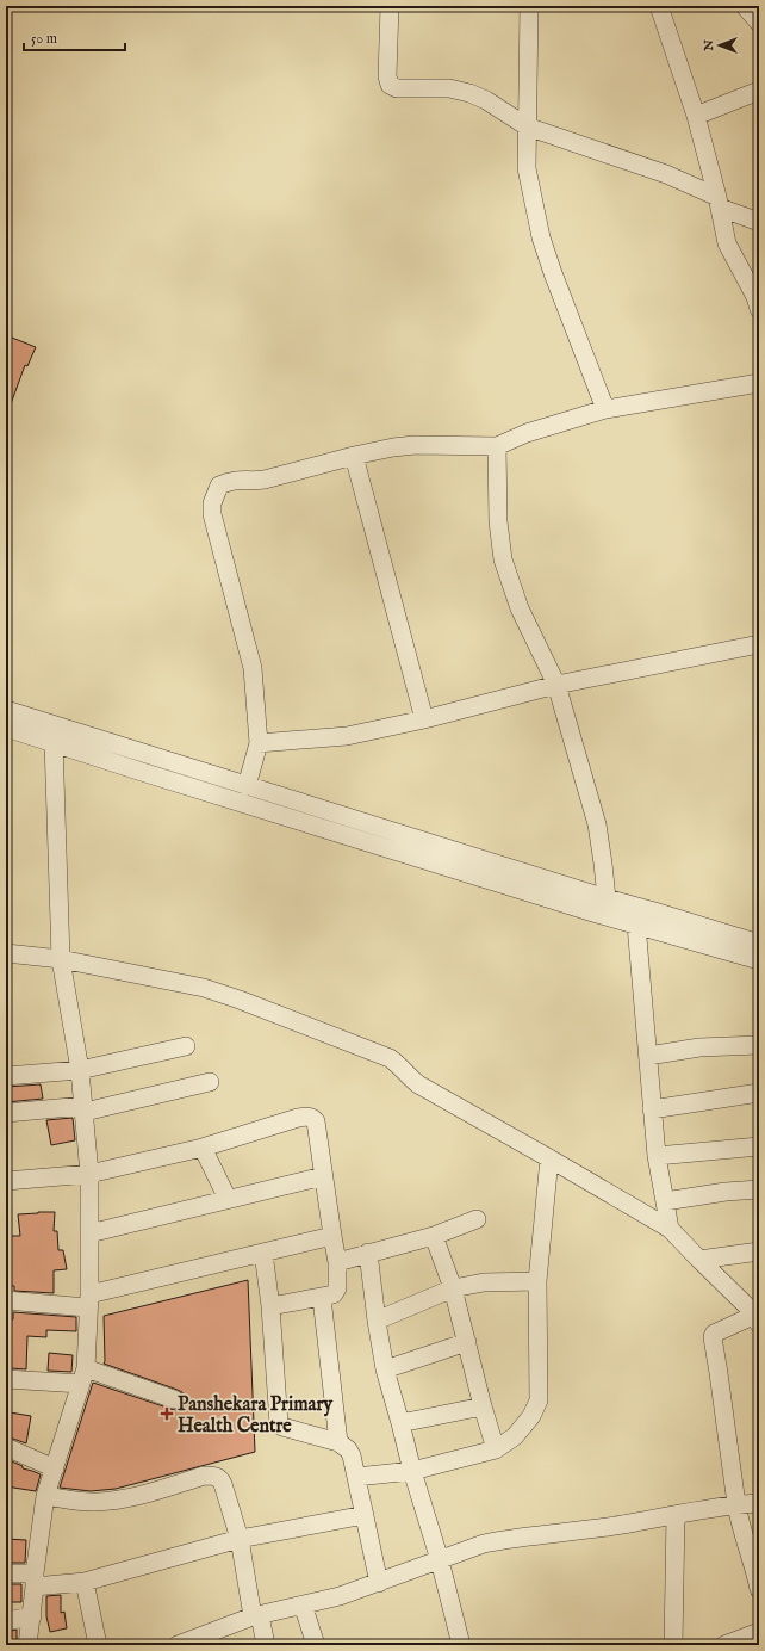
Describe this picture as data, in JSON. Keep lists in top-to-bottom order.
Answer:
{
  "places": {
    "health": ["Panshekara Primary Health Centre"]
  },
  "scale_bar": "50 m",
  "north": "left"
}
